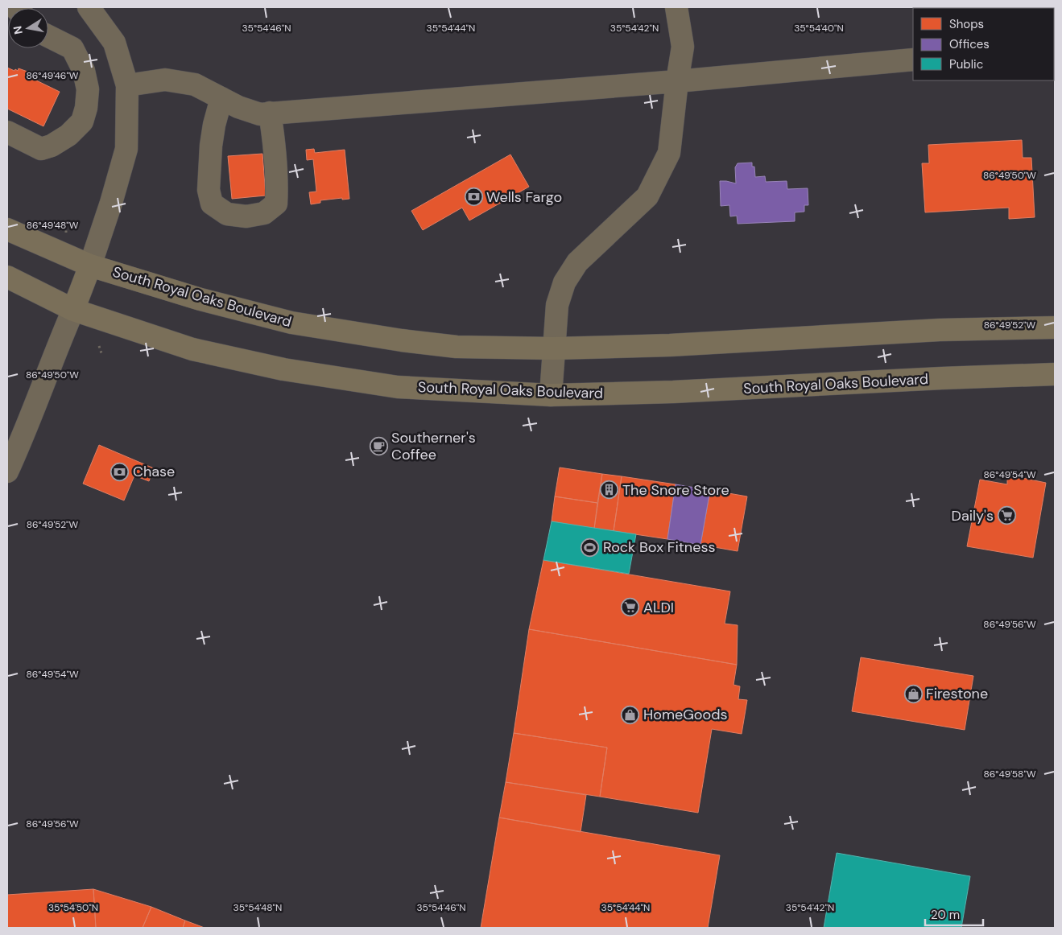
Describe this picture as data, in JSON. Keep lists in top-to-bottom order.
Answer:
{
  "streets": {
    "main road": ["South Royal Oaks Boulevard"]
  },
  "places": {
    "bank": ["Wells Fargo", "Chase"],
    "cafe": ["Southerner's Coffee"],
    "building": ["The Snore Store"],
    "supermarket": ["Daily's", "ALDI"],
    "sports": ["Rock Box Fitness"],
    "shop": ["Firestone", "HomeGoods"]
  },
  "legend": ["Shops", "Offices", "Public"],
  "scale_bar": "20 m",
  "north": "left",
  "coordinates": [
    "35°54'46\"N",
    "35°54'44\"N",
    "35°54'42\"N",
    "35°54'40\"N",
    "86°49'46\"W",
    "86°49'50\"W",
    "86°49'48\"W",
    "86°49'52\"W",
    "86°49'54\"W",
    "86°49'56\"W",
    "86°49'58\"W",
    "35°54'50\"N",
    "35°54'48\"N"
  ]
}
